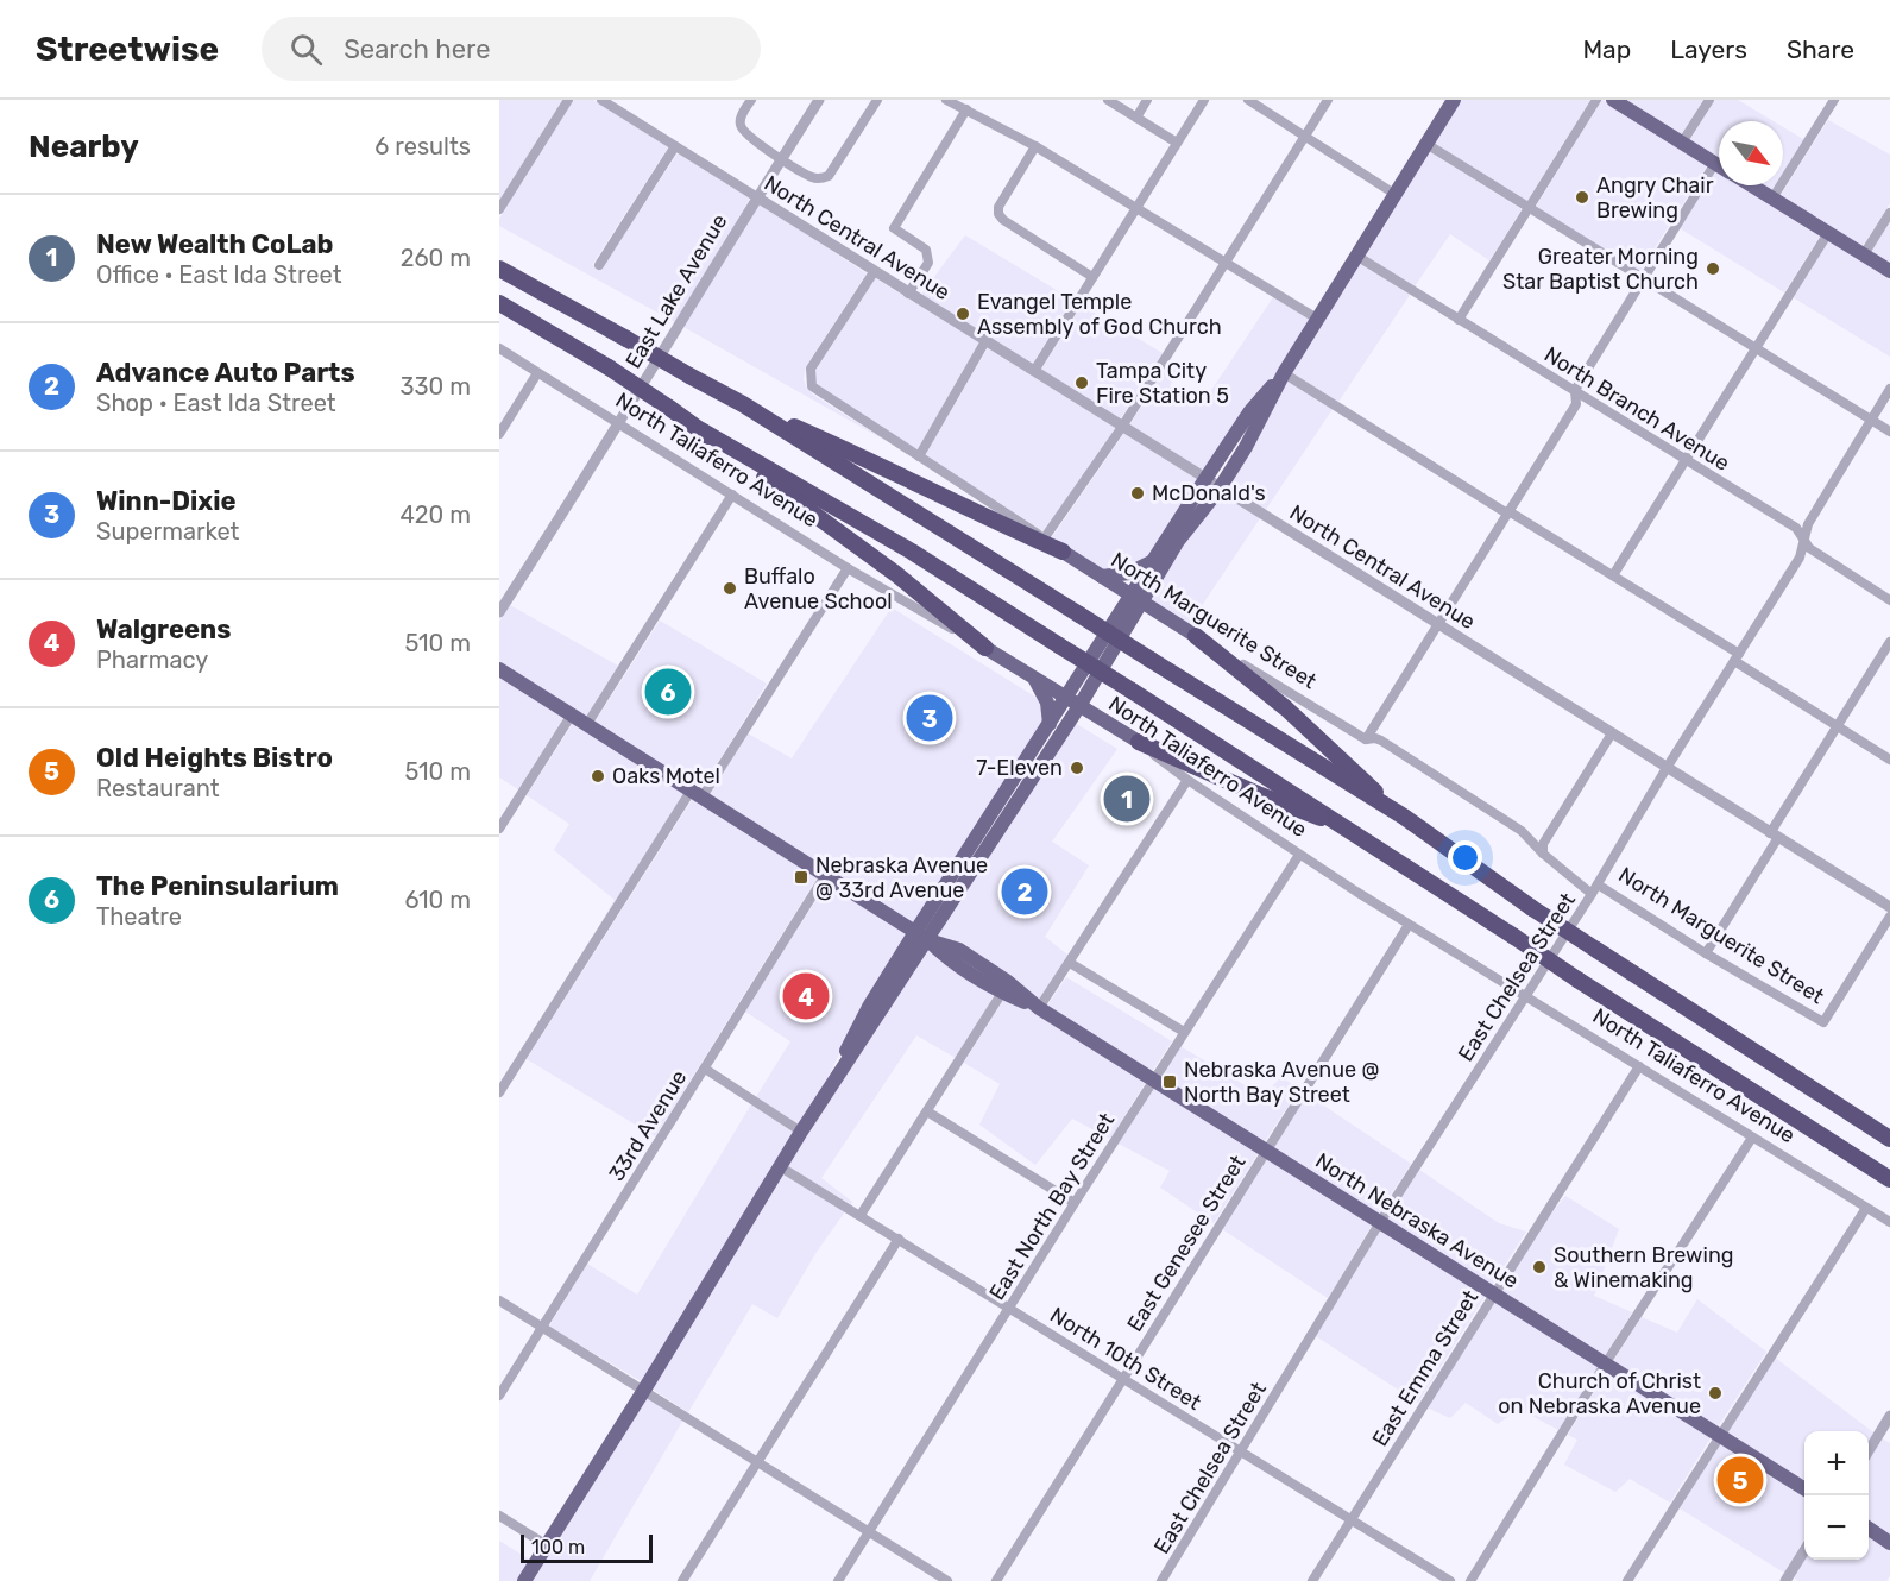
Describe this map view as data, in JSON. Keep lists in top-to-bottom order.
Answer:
{
  "streets": {
    "main road": ["North Taliaferro Avenue", "North Marguerite Street", "North Nebraska Avenue"],
    "street": [
      "North Central Avenue",
      "East Lake Avenue",
      "North Branch Avenue",
      "East Chelsea Street",
      "33rd Avenue",
      "East North Bay Street",
      "East Genesee Street",
      "North 10th Street",
      "East Emma Street"
    ]
  },
  "crossings": [
    ["North Central Avenue", "East Lake Avenue"],
    ["North Central Avenue", "North Marguerite Street"],
    ["North Central Avenue", "East Chelsea Street"],
    ["East Lake Avenue", "North Taliaferro Avenue"],
    ["North Branch Avenue", "East Chelsea Street"],
    ["North Taliaferro Avenue", "East Chelsea Street"],
    ["North Taliaferro Avenue", "East North Bay Street"],
    ["North Taliaferro Avenue", "East Genesee Street"],
    ["North Taliaferro Avenue", "East Emma Street"],
    ["North Marguerite Street", "East Chelsea Street"],
    ["East Chelsea Street", "North Nebraska Avenue"],
    ["East Chelsea Street", "North 10th Street"],
    ["33rd Avenue", "North Nebraska Avenue"],
    ["East North Bay Street", "North Nebraska Avenue"],
    ["East North Bay Street", "North 10th Street"],
    ["North Nebraska Avenue", "East Genesee Street"],
    ["North Nebraska Avenue", "East Emma Street"],
    ["East Genesee Street", "North 10th Street"],
    ["North 10th Street", "East Emma Street"]
  ],
  "places": {
    "other": [
      "Angry Chair Brewing",
      "Greater Morning Star Baptist Church",
      "Evangel Temple Assembly of God Church",
      "Tampa City Fire Station 5",
      "McDonald's",
      "Buffalo Avenue School",
      "7-Eleven",
      "Oaks Motel",
      "Southern Brewing & Winemaking",
      "Church of Christ on Nebraska Avenue"
    ],
    "transit": ["Nebraska Avenue @ 33rd Avenue", "Nebraska Avenue @ North Bay Street"]
  },
  "scale_bar": "100 m",
  "north": "bottom right",
  "page": {
    "header": "Streetwise",
    "search": "Search here",
    "nav": ["Map", "Layers", "Share"],
    "heading": ["Nearby", "6 results"],
    "list": [
      {
        "mark": "1",
        "name": "New Wealth CoLab",
        "note": "Office · East Ida Street",
        "value": "260 m"
      },
      {
        "mark": "2",
        "name": "Advance Auto Parts",
        "note": "Shop · East Ida Street",
        "value": "330 m"
      },
      {
        "mark": "3",
        "name": "Winn-Dixie",
        "note": "Supermarket",
        "value": "420 m"
      },
      {
        "mark": "4",
        "name": "Walgreens",
        "note": "Pharmacy",
        "value": "510 m"
      },
      {
        "mark": "5",
        "name": "Old Heights Bistro",
        "note": "Restaurant",
        "value": "510 m"
      },
      {
        "mark": "6",
        "name": "The Peninsularium",
        "note": "Theatre",
        "value": "610 m"
      }
    ],
    "pins": [
      "6",
      "3",
      "1",
      "2",
      "4",
      "5"
    ],
    "map_buttons": ["+", "−"],
    "scale": "100 m"
  }
}
